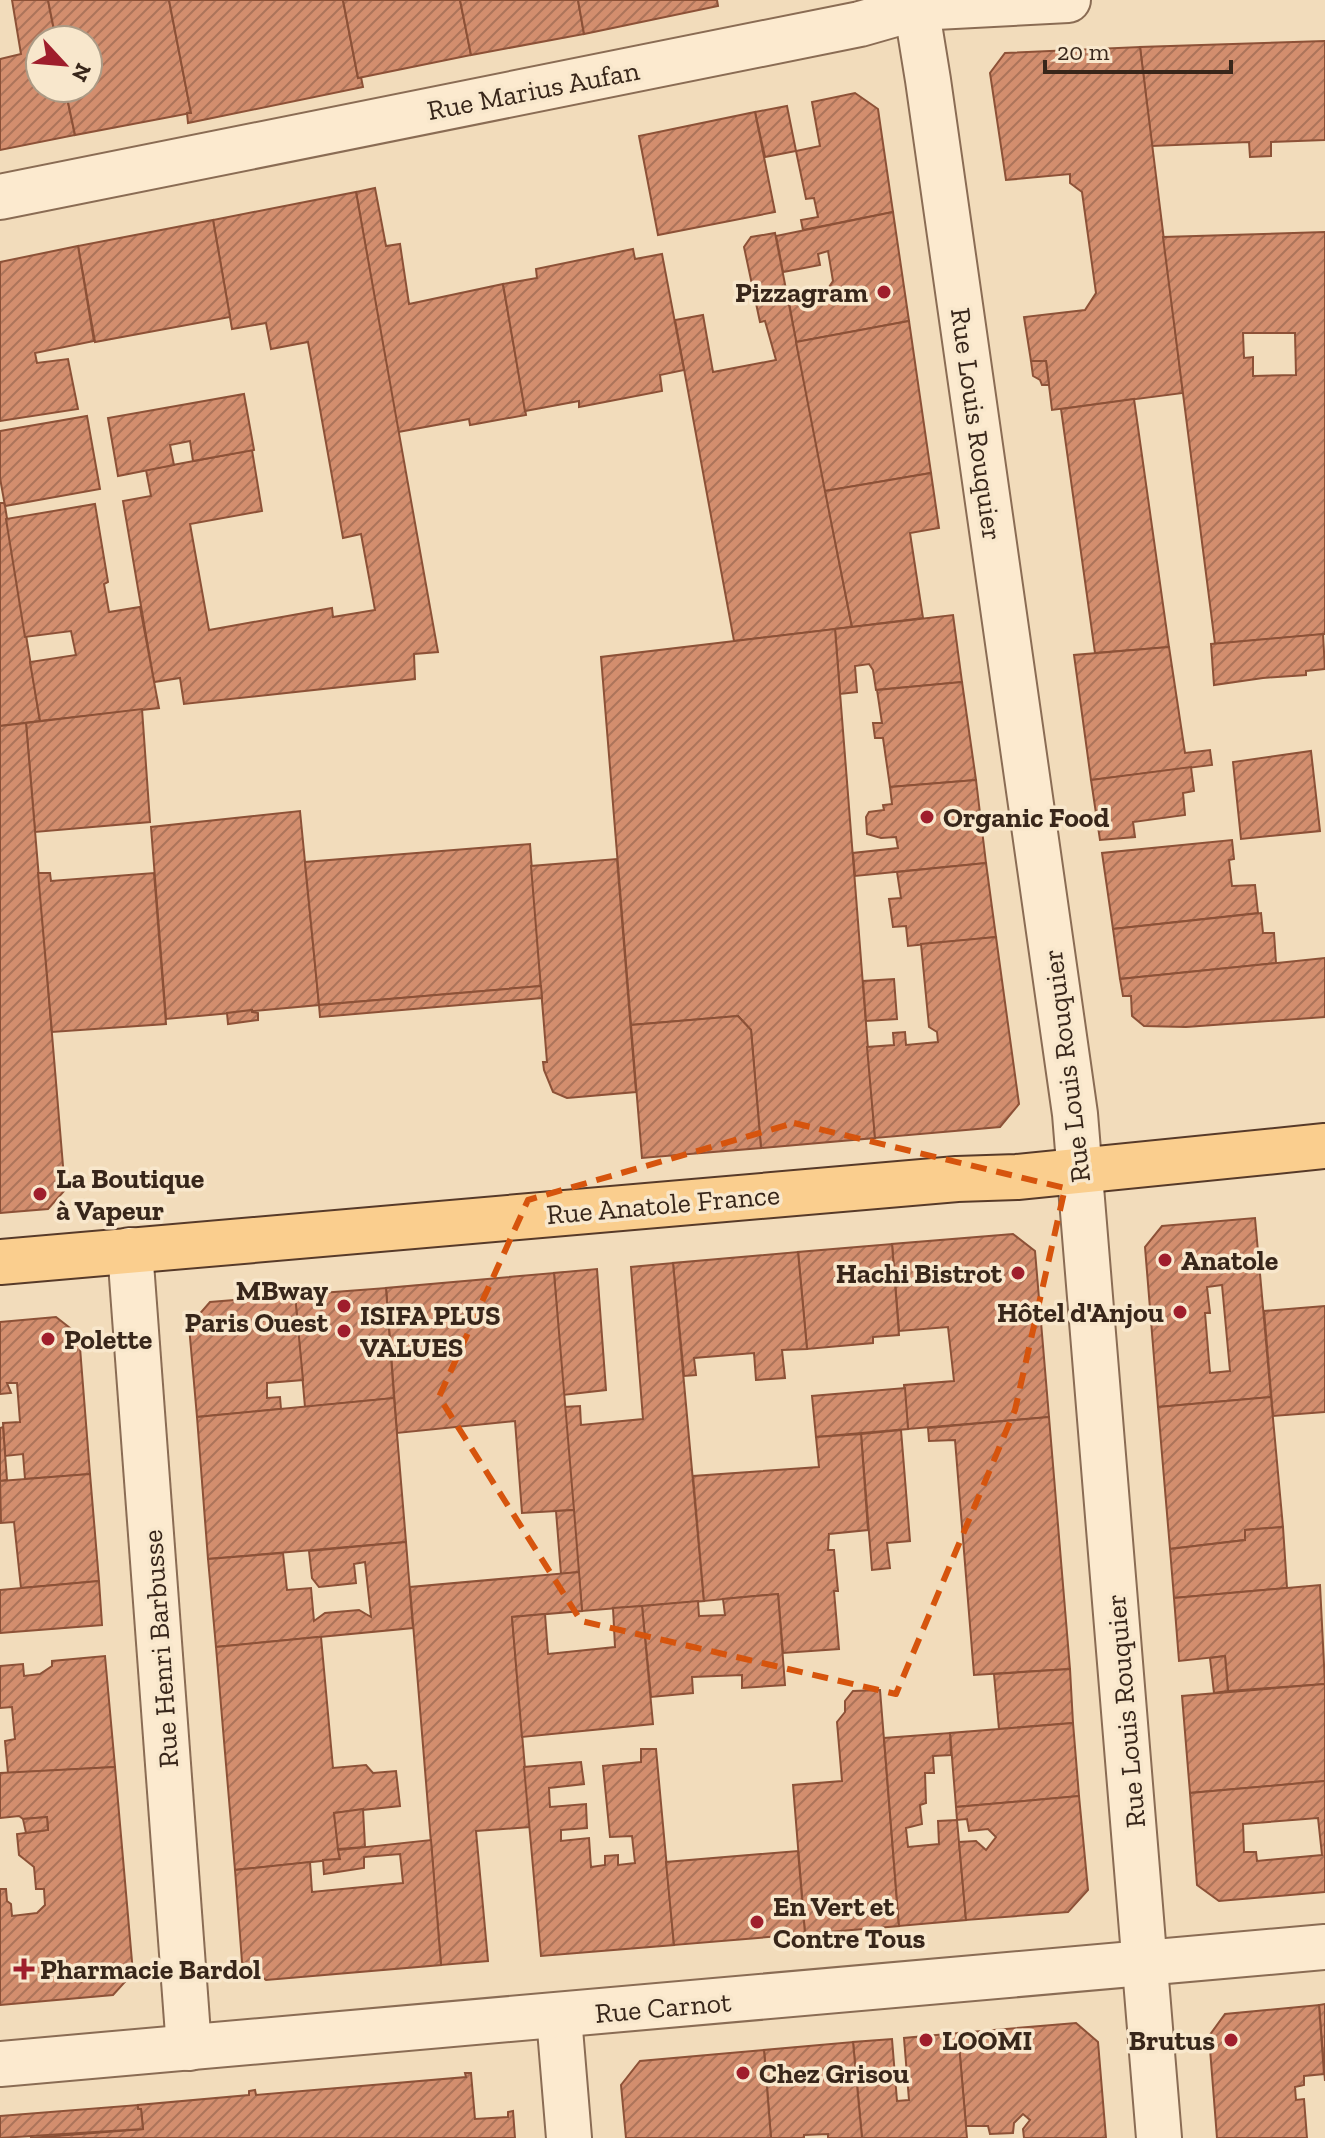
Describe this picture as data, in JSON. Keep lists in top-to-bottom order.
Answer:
{
  "streets": {
    "main road": ["Rue Anatole France"],
    "street": [
      "Rue Marius Aufan",
      "Rue Louis Rouquier",
      "Rue Henri Barbusse",
      "Rue Carnot"
    ]
  },
  "crossings": [
    ["Rue Marius Aufan", "Rue Louis Rouquier"],
    ["Rue Louis Rouquier", "Rue Anatole France"],
    ["Rue Louis Rouquier", "Rue Carnot"],
    ["Rue Anatole France", "Rue Henri Barbusse"],
    ["Rue Henri Barbusse", "Rue Carnot"]
  ],
  "places": {
    "other": [
      "Pizzagram",
      "Organic Food",
      "La Boutique à Vapeur",
      "Anatole",
      "Hachi Bistrot",
      "MBway Paris Ouest",
      "Hôtel d'Anjou",
      "ISIFA PLUS VALUES",
      "Polette",
      "En Vert et Contre Tous",
      "LOOMI",
      "Brutus",
      "Chez Grisou"
    ],
    "health": ["Pharmacie Bardol"]
  },
  "scale_bar": "20 m",
  "north": "bottom right"
}
